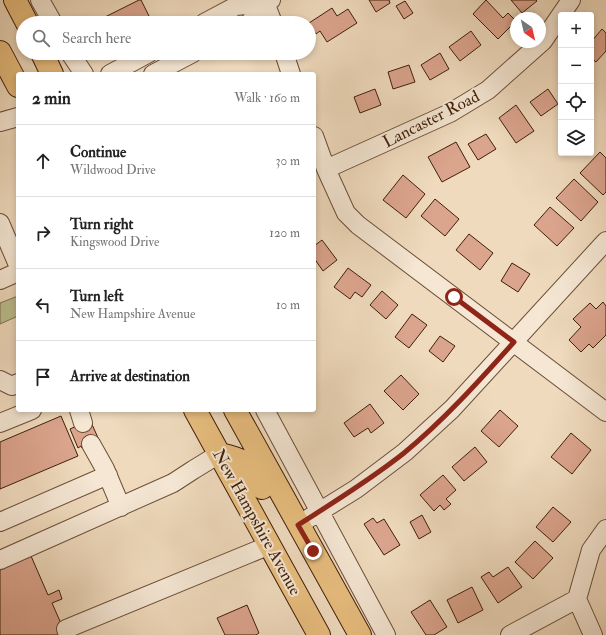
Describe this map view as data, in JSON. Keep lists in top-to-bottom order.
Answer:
{
  "streets": {
    "main road": ["New Hampshire Avenue"],
    "street": ["Lancaster Road"]
  },
  "north": "bottom right",
  "page": {
    "map_buttons": ["+", "−"],
    "search": "Search here",
    "heading": ["2 min", "Walk · 160 m"],
    "list": [
      ["Continue", "Wildwood Drive", "30 m"],
      ["Turn right", "Kingswood Drive", "120 m"],
      ["Turn left", "New Hampshire Avenue", "10 m"],
      "Arrive at destination"
    ]
  }
}
